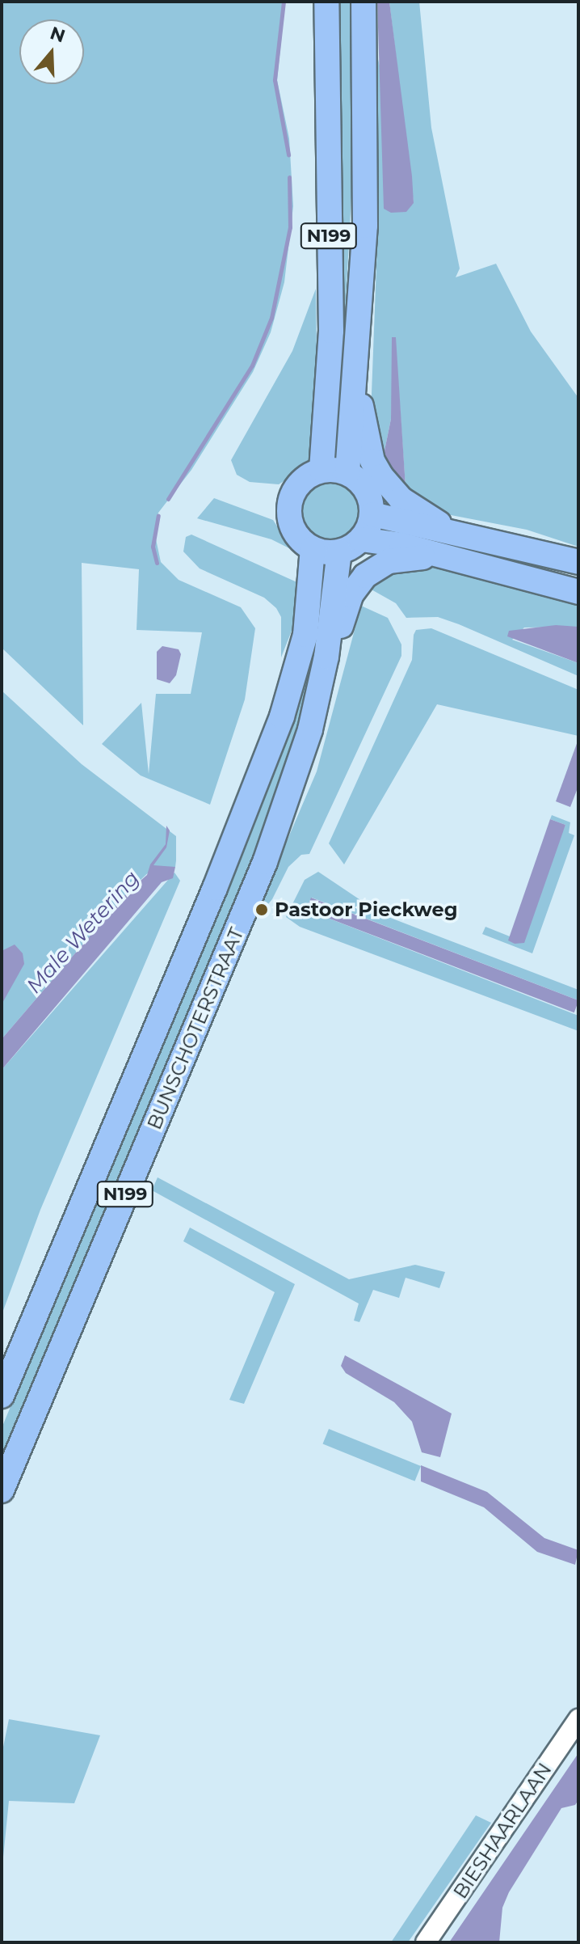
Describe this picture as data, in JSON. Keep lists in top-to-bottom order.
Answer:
{
  "streets": {
    "main road": ["N199", "BUNSCHOTERSTRAAT"],
    "street": ["BIESHAARLAAN"]
  },
  "crossings": [
    ["N199", "BUNSCHOTERSTRAAT"]
  ],
  "water": ["Male Wetering"],
  "places": ["Pastoor Pieckweg"],
  "north": "top"
}
